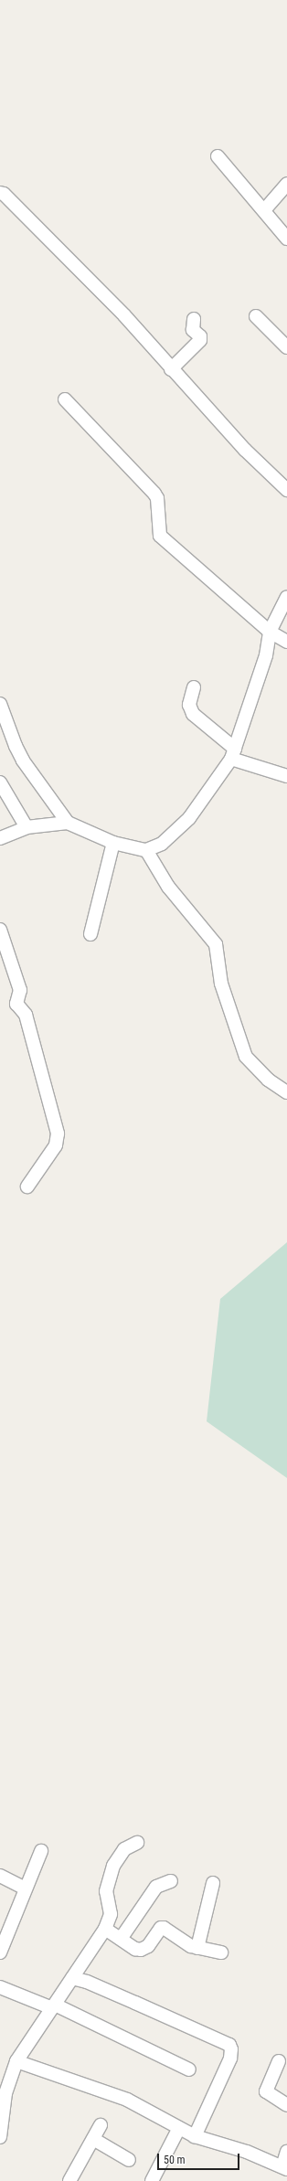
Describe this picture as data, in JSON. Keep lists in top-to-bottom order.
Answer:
{
  "scale_bar": "50 m"
}
